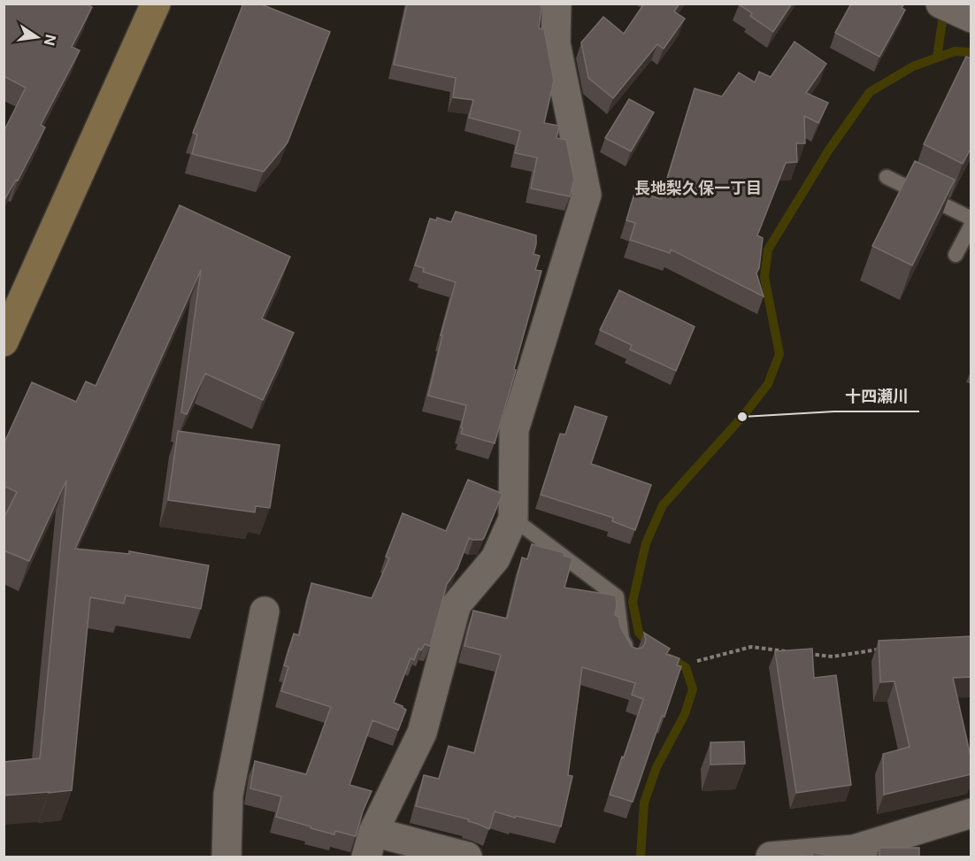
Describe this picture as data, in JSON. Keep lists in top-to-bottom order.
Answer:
{
  "districts": ["長地梨久保一丁目"],
  "places": ["十四瀬川"],
  "north": "right"
}
